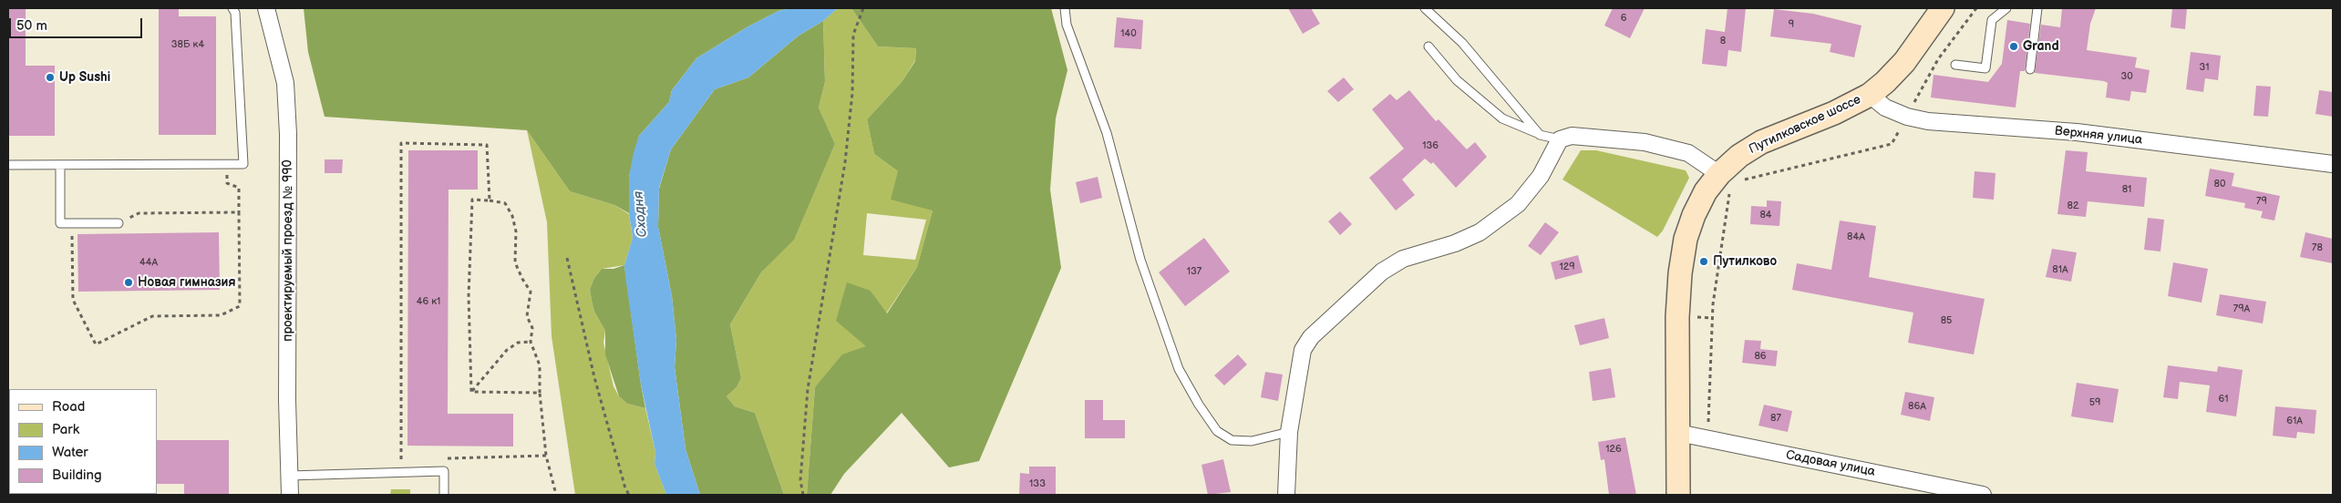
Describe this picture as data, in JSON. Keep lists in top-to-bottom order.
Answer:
{
  "streets": {
    "main road": ["Путилковское шоссе"],
    "street": ["Верхняя улица", "проектируемый проезд № 990", "Садовая улица"]
  },
  "crossings": [
    ["Путилковское шоссе", "Верхняя улица"],
    ["Путилковское шоссе", "Садовая улица"]
  ],
  "water": ["Сходня"],
  "places": [
    "Grand",
    "Up Sushi",
    "Путилково",
    "Новая гимназия"
  ],
  "house_numbers": [
    "6",
    "9",
    "140",
    "8",
    "38Б к4",
    "31",
    "30",
    "136",
    "80",
    "81",
    "79",
    "82",
    "84",
    "84А",
    "78",
    "44А",
    "129",
    "81А",
    "137",
    "46 к1",
    "79А",
    "85",
    "86",
    "61",
    "59",
    "86А",
    "87",
    "61А",
    "126",
    "133"
  ],
  "legend": [
    "Road",
    "Park",
    "Water",
    "Building"
  ],
  "scale_bar": "50 m"
}
